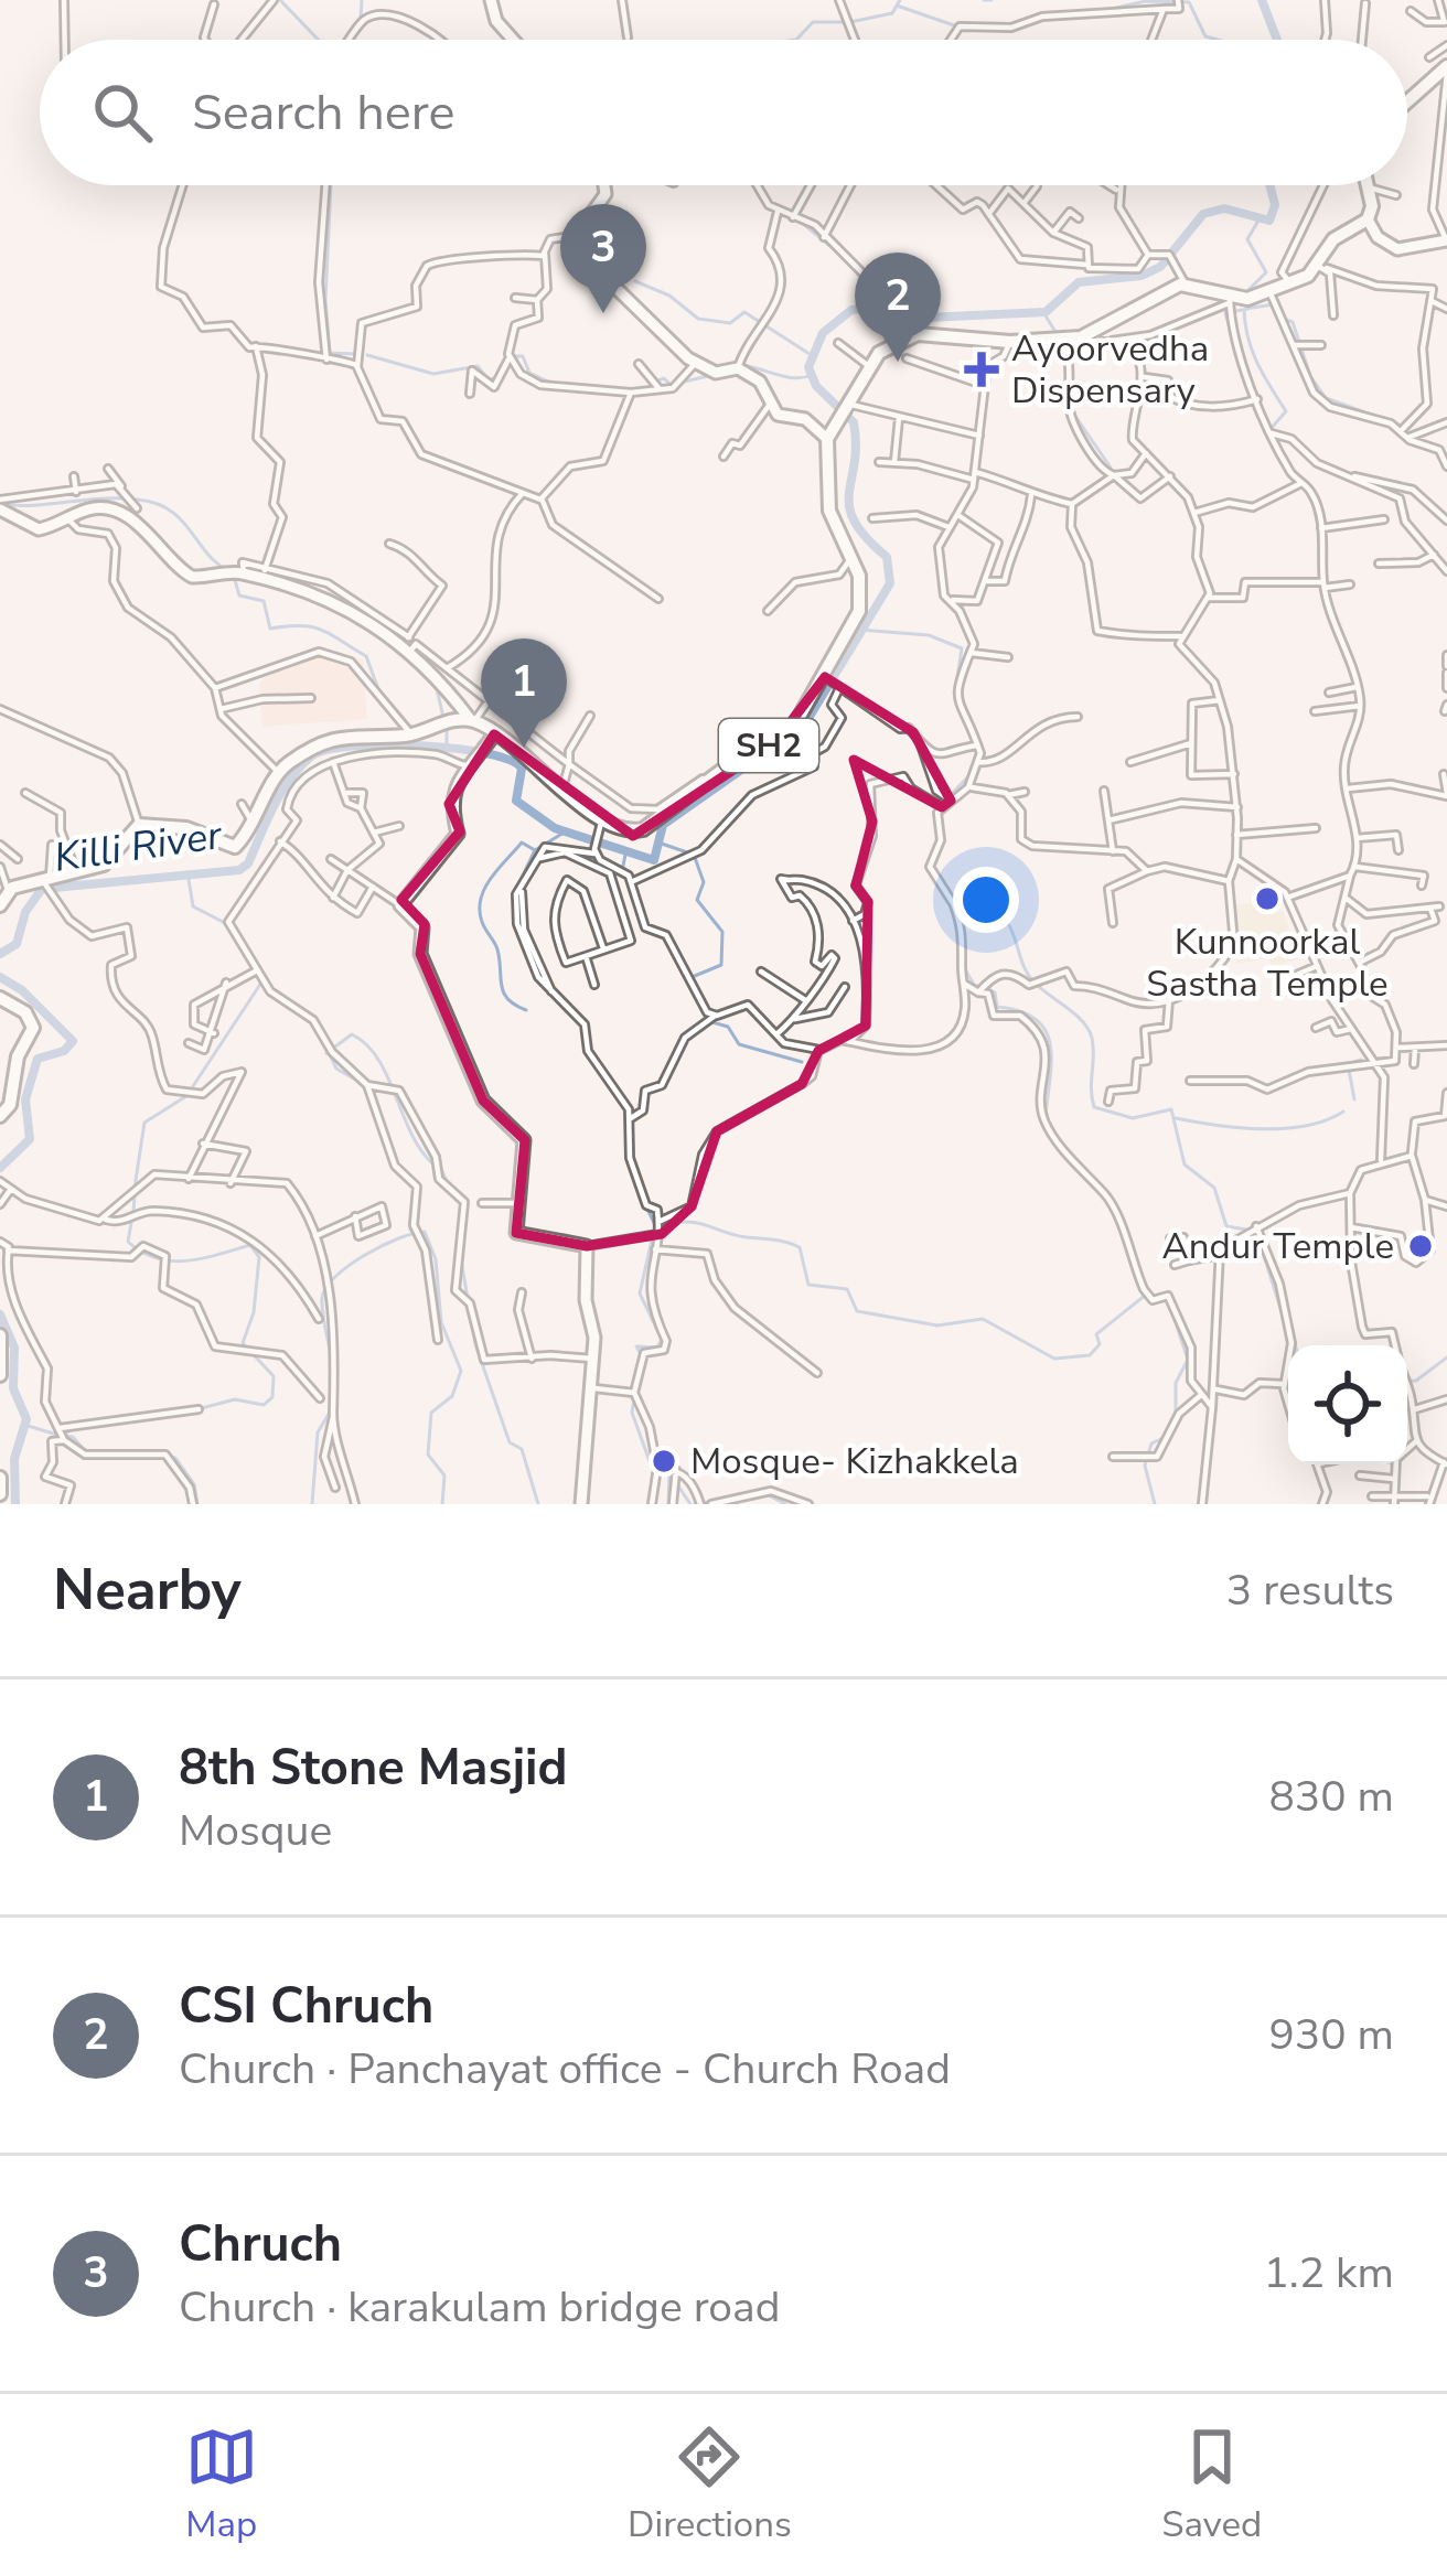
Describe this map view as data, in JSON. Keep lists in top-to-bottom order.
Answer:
{
  "streets": {
    "main road": ["SH2"]
  },
  "water": ["Killi River"],
  "places": {
    "health": ["Ayoorvedha Dispensary"],
    "other": ["Kunnoorkal Sastha Temple", "Andur Temple", "Mosque- Kizhakkela"]
  },
  "page": {
    "search": "Search here",
    "pins": ["3", "2", "1"],
    "heading": ["Nearby", "3 results"],
    "list": [
      {
        "mark": "1",
        "name": "8th Stone Masjid",
        "note": "Mosque",
        "value": "830 m"
      },
      {
        "mark": "2",
        "name": "CSI Chruch",
        "note": "Church · Panchayat office - Church Road",
        "value": "930 m"
      },
      {
        "mark": "3",
        "name": "Chruch",
        "note": "Church · karakulam bridge road",
        "value": "1.2 km"
      }
    ],
    "nav": ["Map", "Directions", "Saved"]
  }
}
